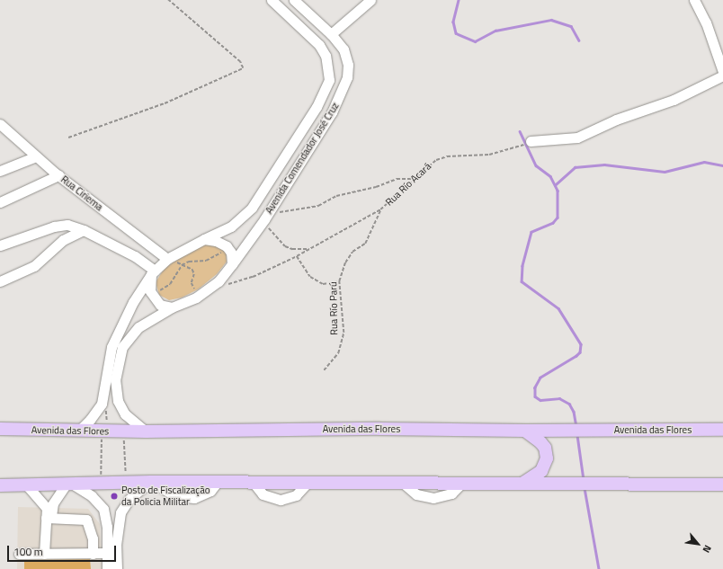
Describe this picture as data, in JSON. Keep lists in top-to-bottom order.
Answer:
{
  "streets": {
    "main road": ["Avenida das Flores"],
    "street": ["Avenida Comendador José Cruz", "Rua Ciriema"],
    "path": ["Rua Río Acará", "Rua Río Parú"]
  },
  "crossings": [
    ["Avenida Comendador José Cruz", "Rua Río Acará"],
    ["Avenida Comendador José Cruz", "Rua Ciriema"],
    ["Rua Río Acará", "Rua Río Parú"]
  ],
  "places": ["Posto de Fiscalização da Policia Militar"],
  "scale_bar": "100 m",
  "north": "bottom right"
}
